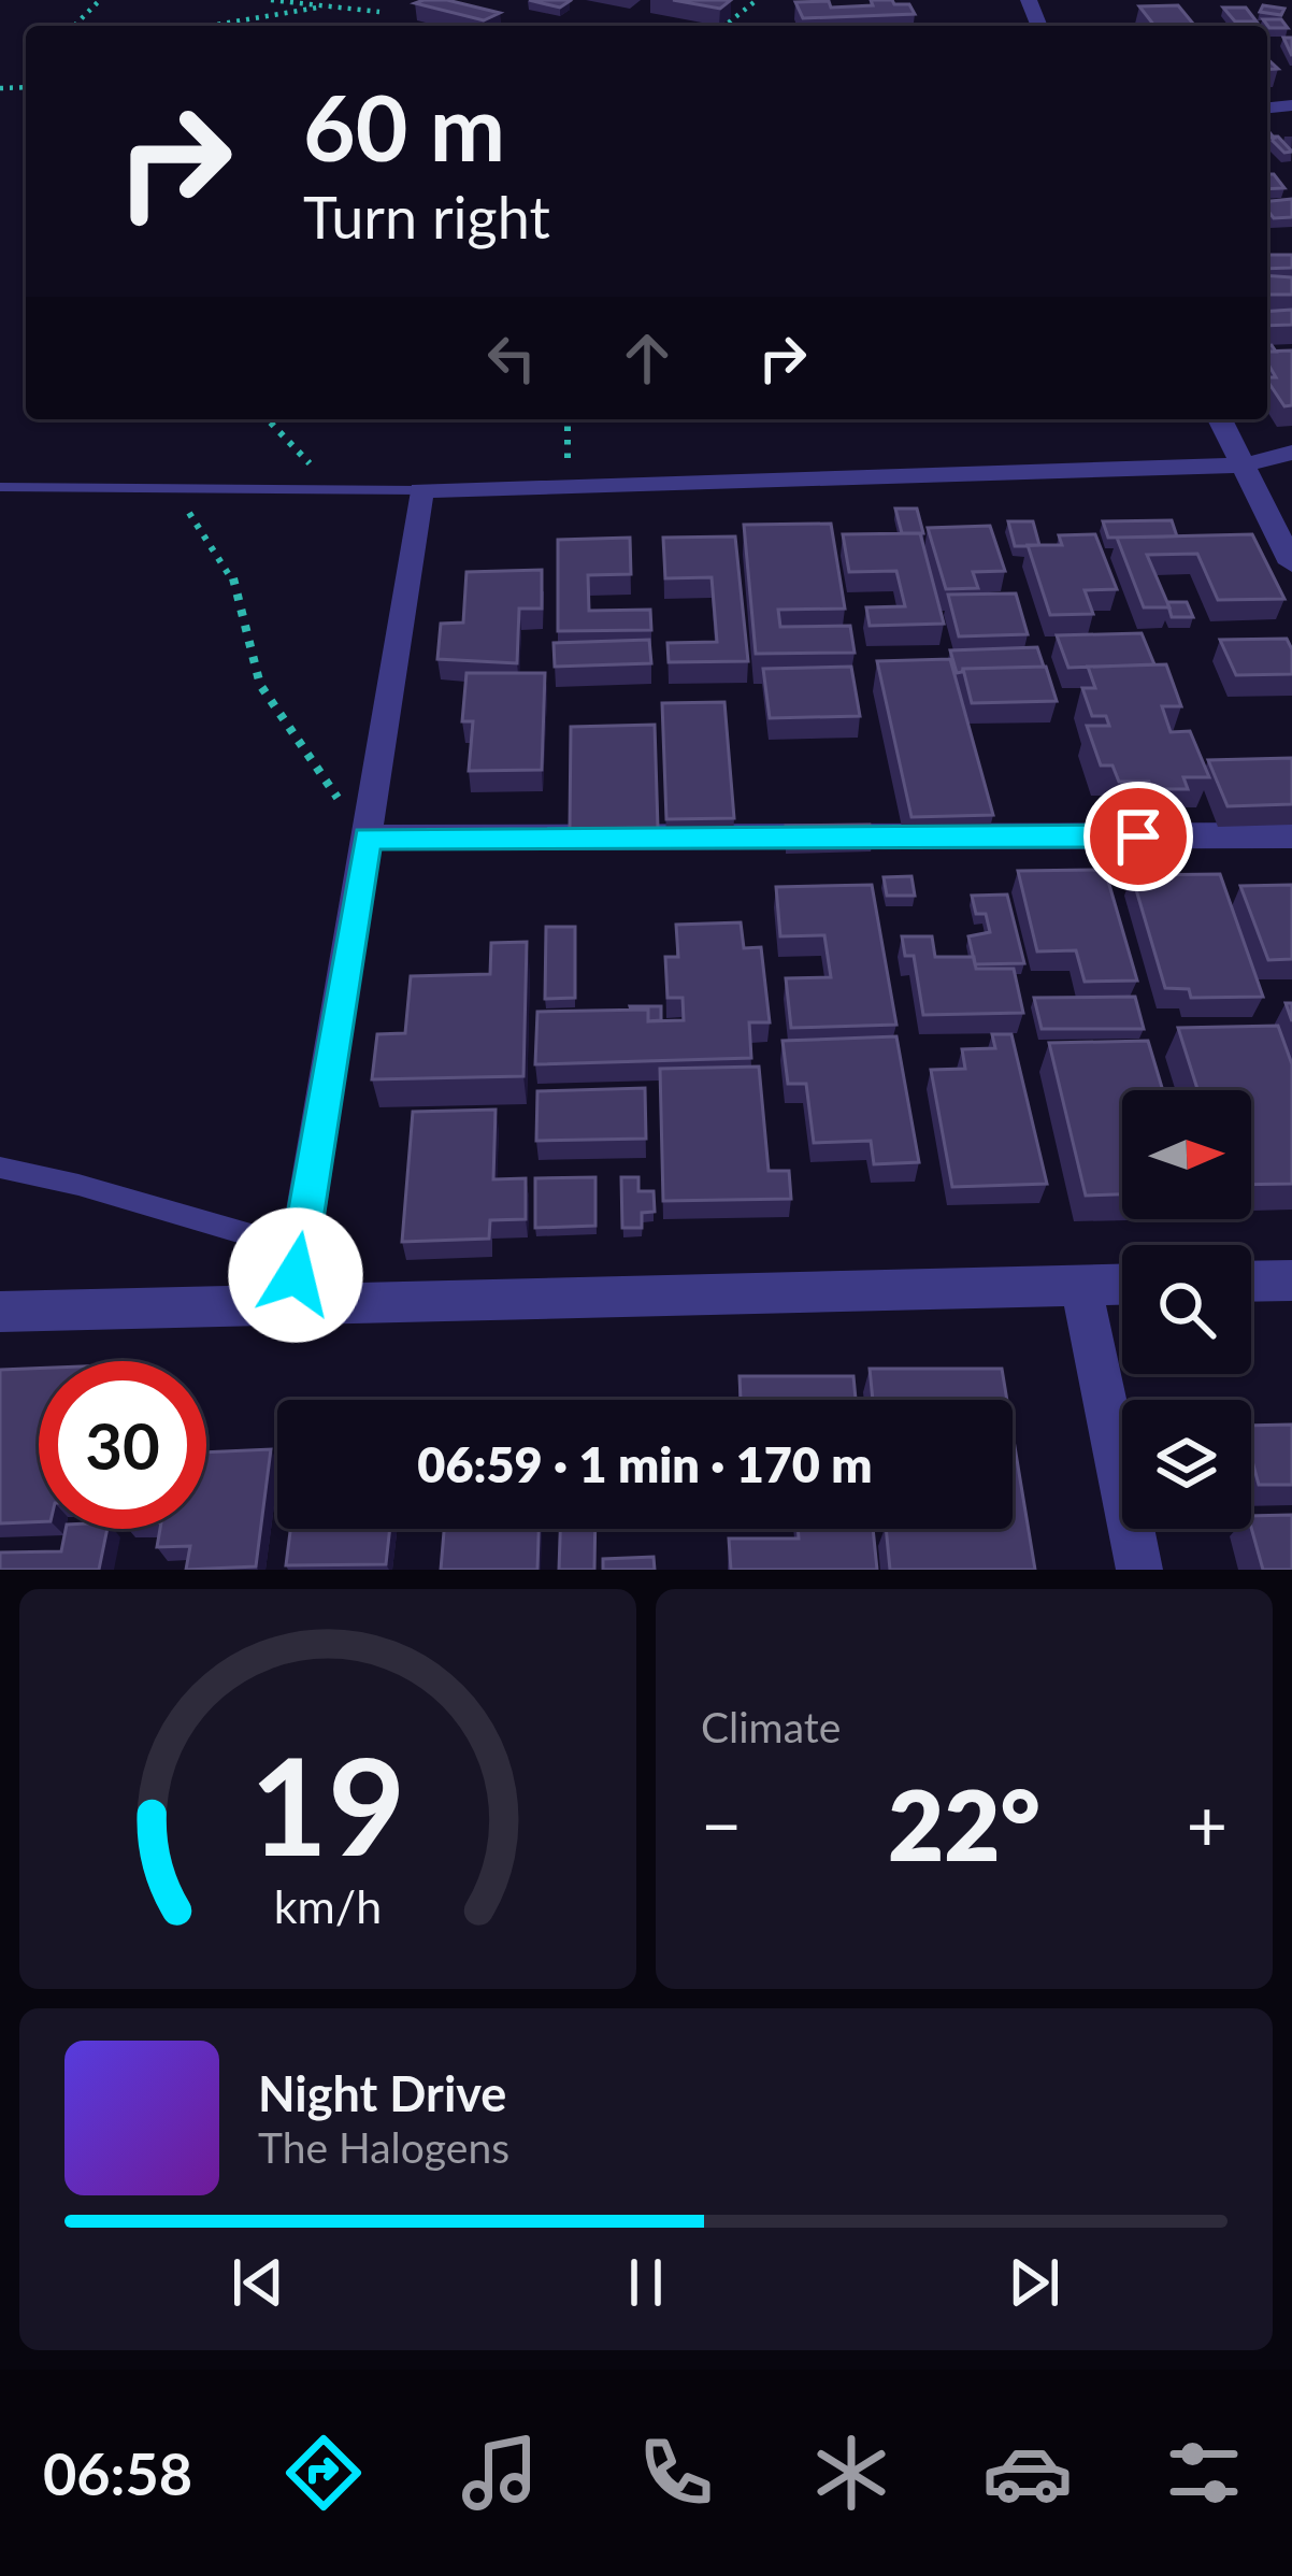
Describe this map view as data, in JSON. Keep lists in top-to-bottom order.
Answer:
{
  "north": "right",
  "page": {
    "turn": ["60 m", "Turn right"],
    "limit": "30",
    "trip": "06:59 · 1 min · 170 m",
    "tile": "Climate",
    "heat": ["−", "22°", "+"],
    "song": ["Night Drive", "The Halogens"],
    "tabs": "06:58",
    "gauge": ["19", "km/h"]
  }
}
